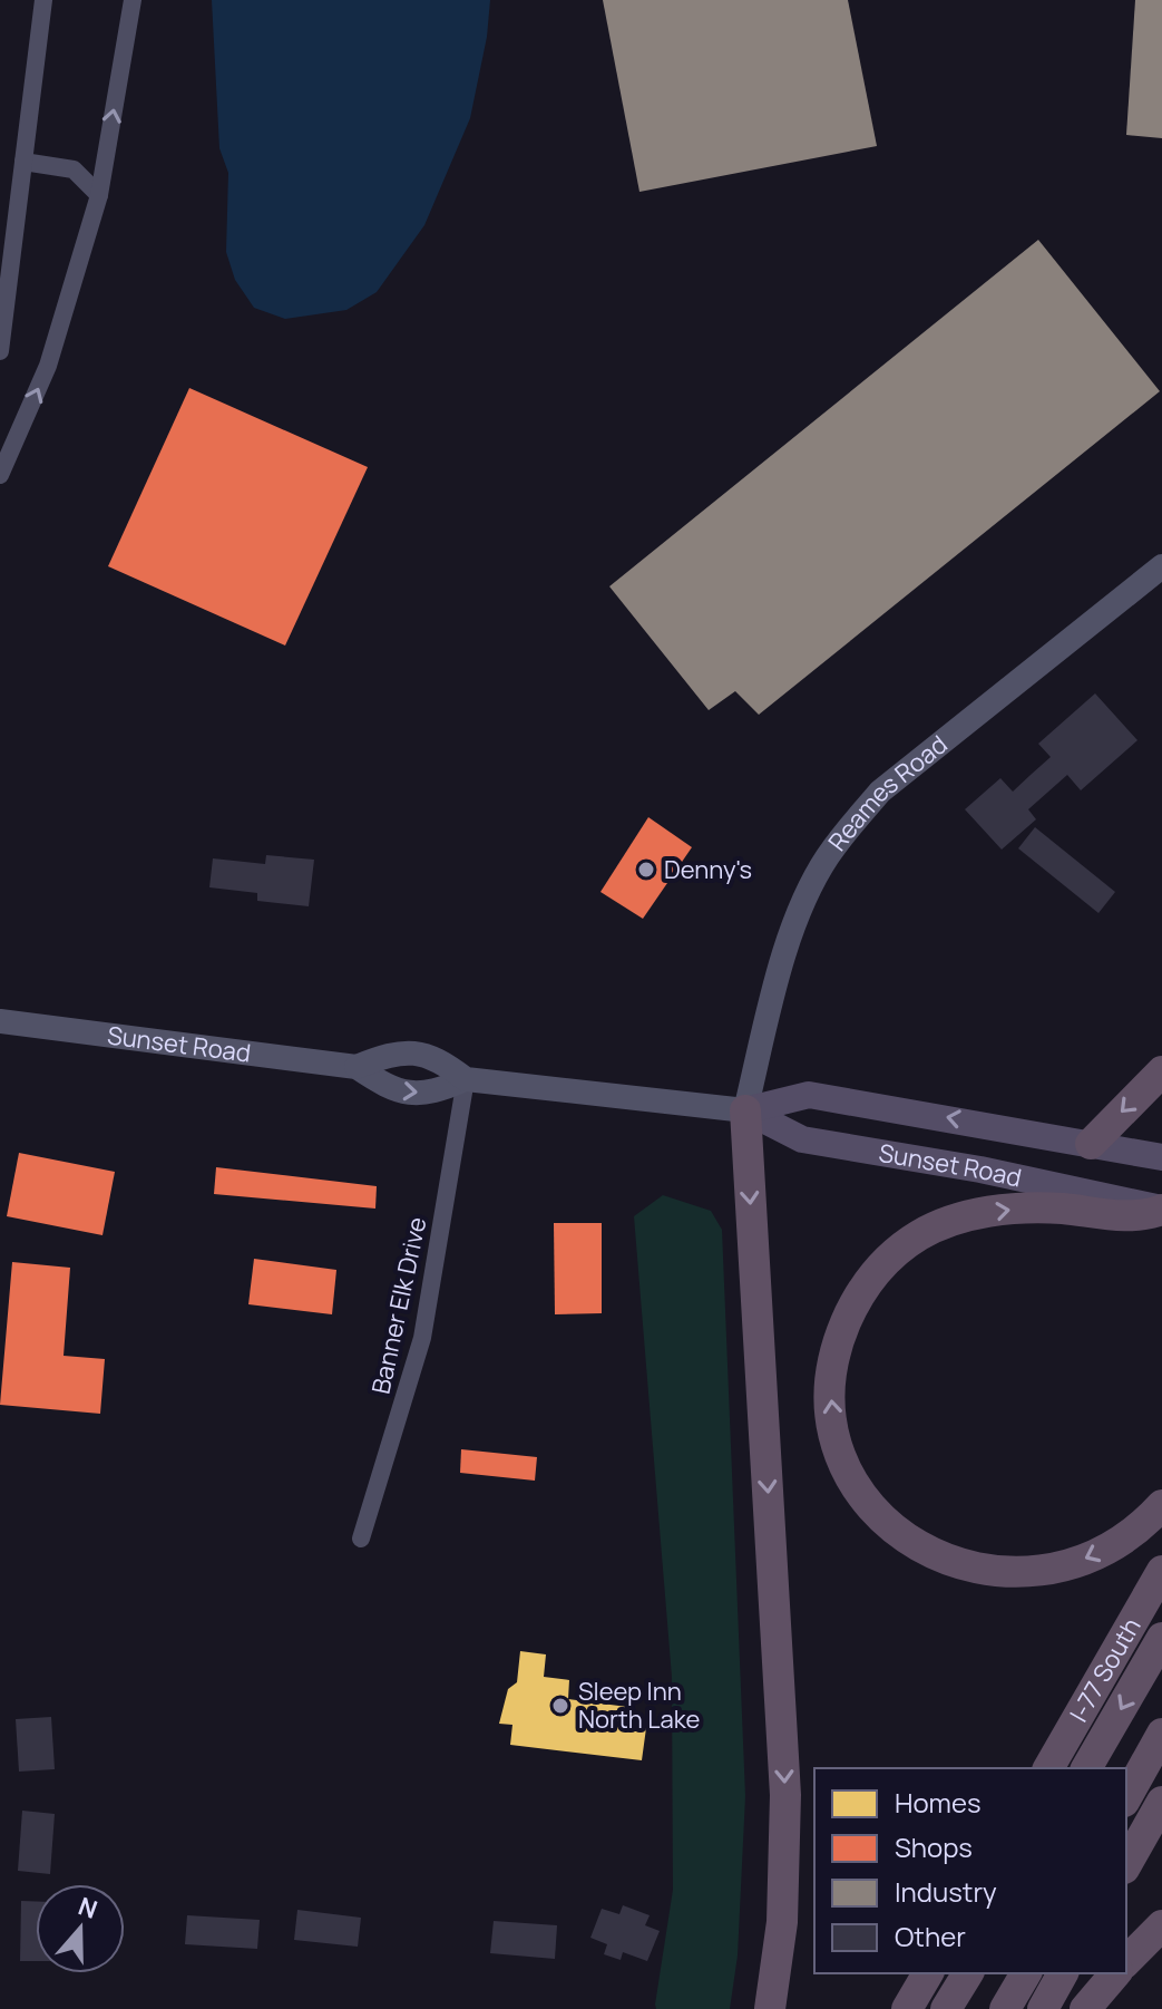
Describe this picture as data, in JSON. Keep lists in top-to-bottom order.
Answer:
{
  "streets": {
    "highway": ["I-77 South"],
    "main road": ["Reames Road", "Sunset Road"],
    "street": ["Banner Elk Drive"]
  },
  "crossings": [
    ["Reames Road", "Sunset Road"],
    ["Sunset Road", "Banner Elk Drive"]
  ],
  "places": ["Denny's", "Sleep Inn North Lake"],
  "legend": [
    "Homes",
    "Shops",
    "Industry",
    "Other"
  ],
  "north": "top"
}
